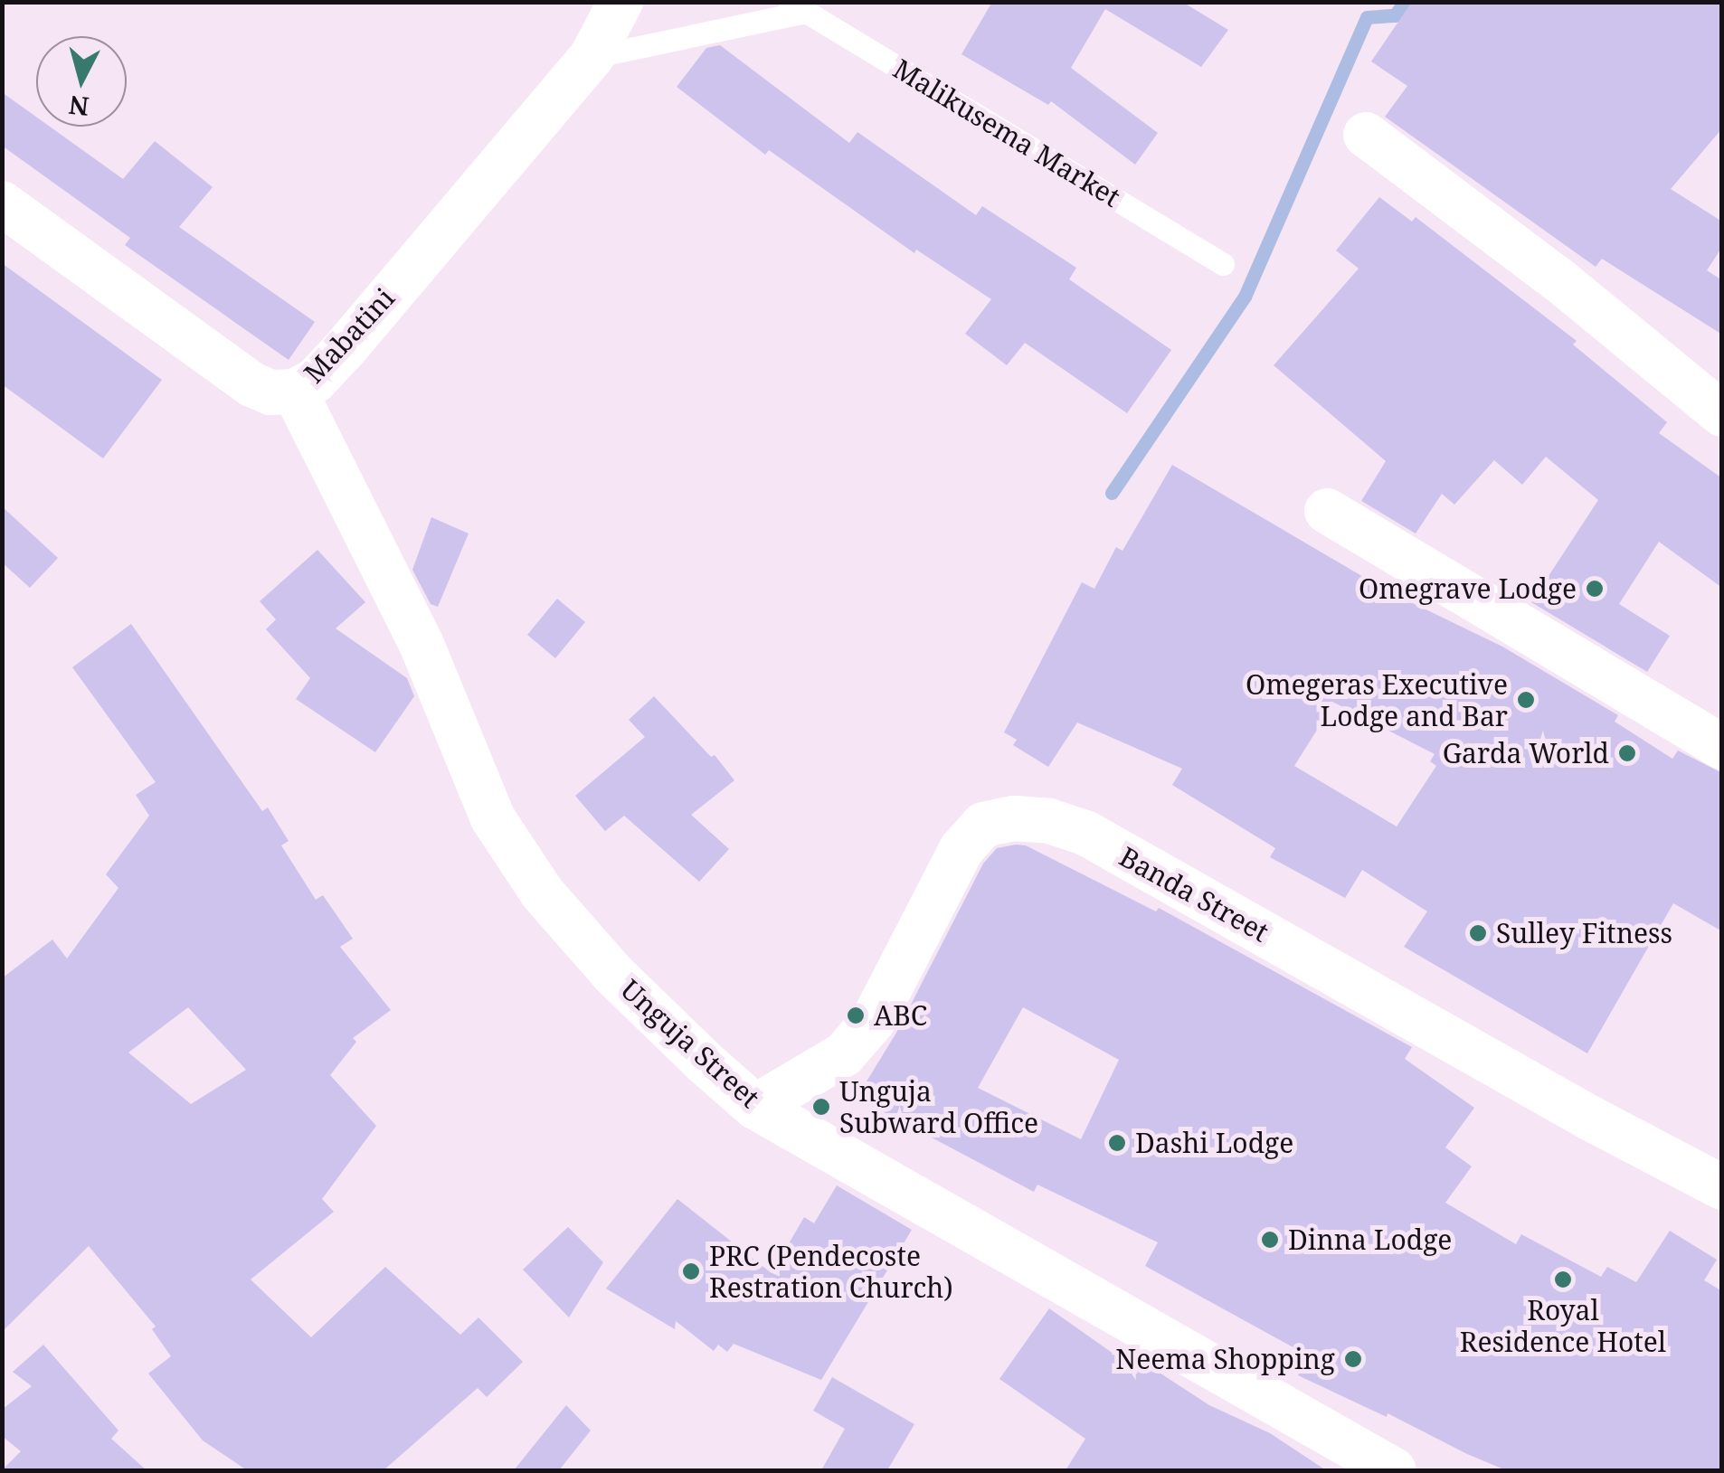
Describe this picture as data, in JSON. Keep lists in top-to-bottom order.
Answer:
{
  "streets": {
    "street": ["Mabatini", "Banda Street", "Unguja Street"],
    "lane": ["Malikusema Market"]
  },
  "crossings": [
    ["Mabatini", "Unguja Street"],
    ["Banda Street", "Unguja Street"]
  ],
  "places": [
    "Omegrave Lodge",
    "Omegeras Executive Lodge and Bar",
    "Garda World",
    "Sulley Fitness",
    "ABC",
    "Unguja Subward Office",
    "Dashi Lodge",
    "Dinna Lodge",
    "PRC (Pendecoste Restration Church)",
    "Royal Residence Hotel",
    "Neema Shopping"
  ],
  "north": "bottom"
}
